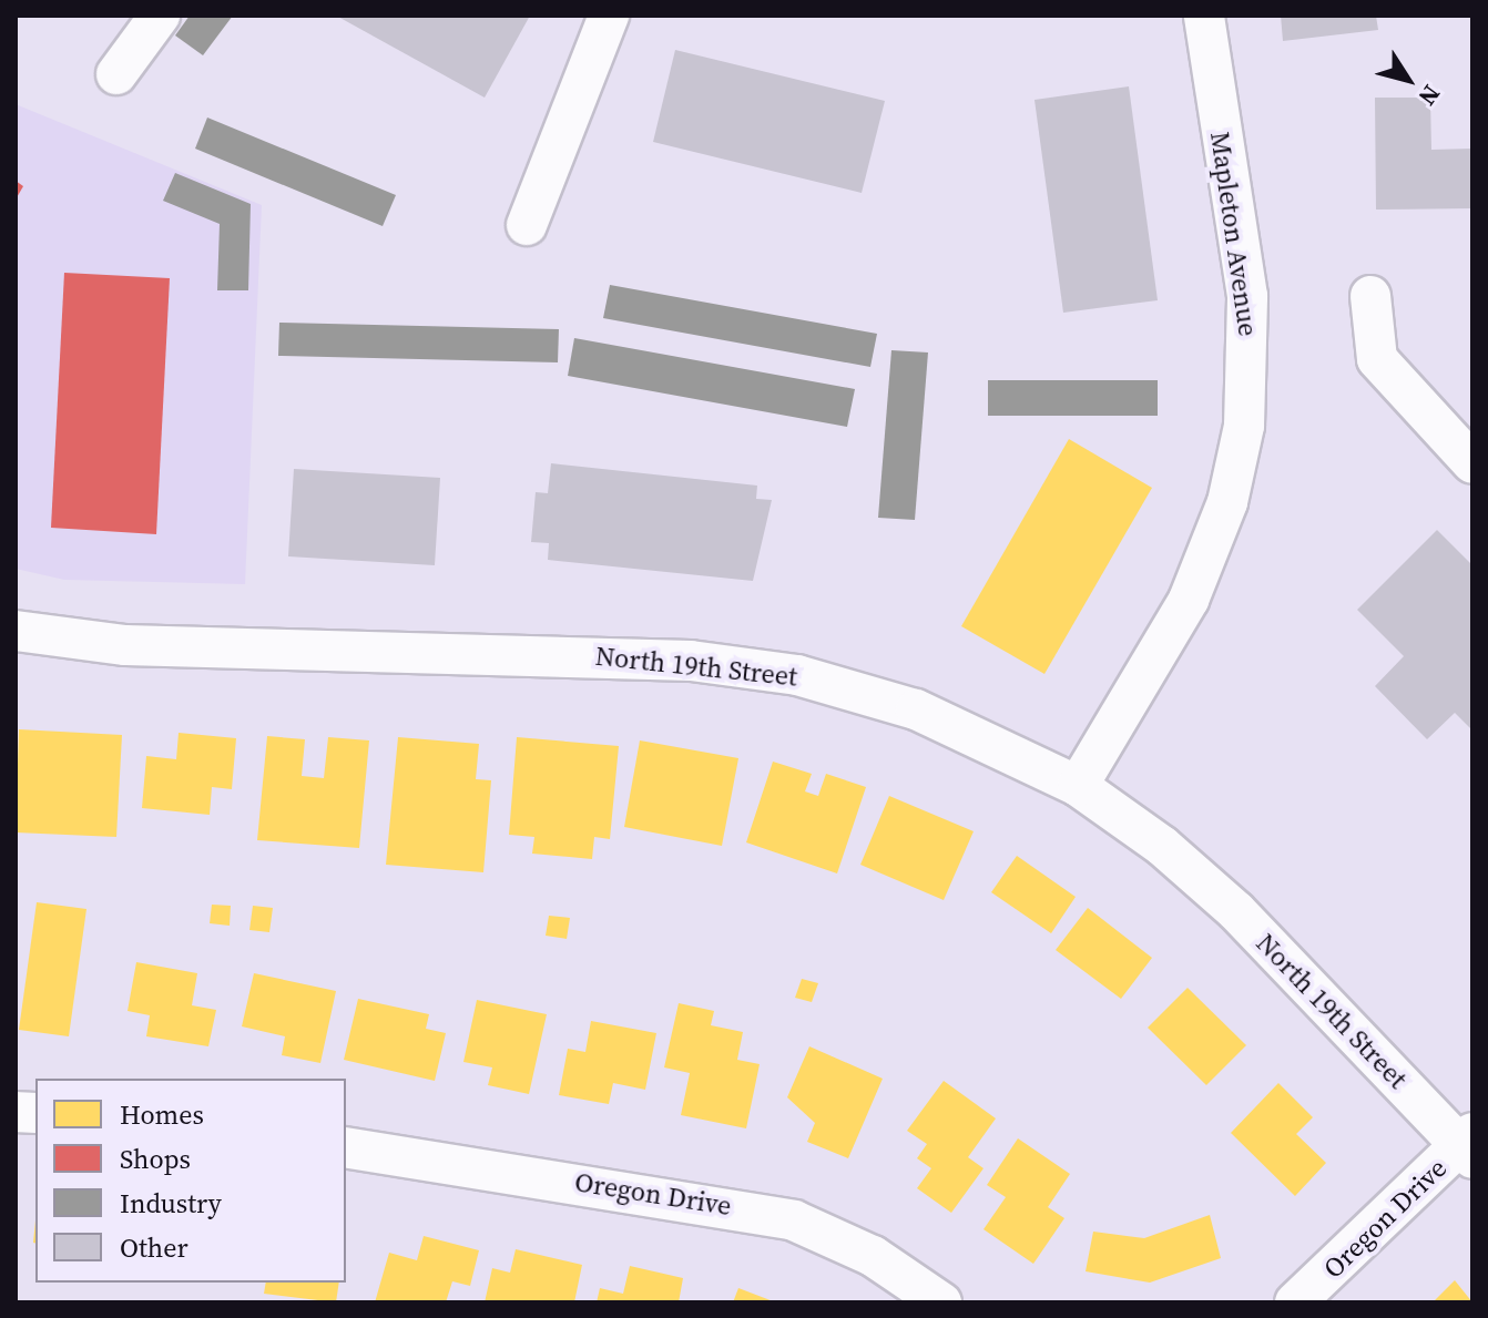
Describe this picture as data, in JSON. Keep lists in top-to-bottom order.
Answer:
{
  "streets": {
    "street": ["Mapleton Avenue", "North 19th Street", "Oregon Drive"]
  },
  "crossings": [
    ["Mapleton Avenue", "North 19th Street"],
    ["North 19th Street", "Oregon Drive"]
  ],
  "legend": [
    "Homes",
    "Shops",
    "Industry",
    "Other"
  ],
  "north": "bottom right"
}
